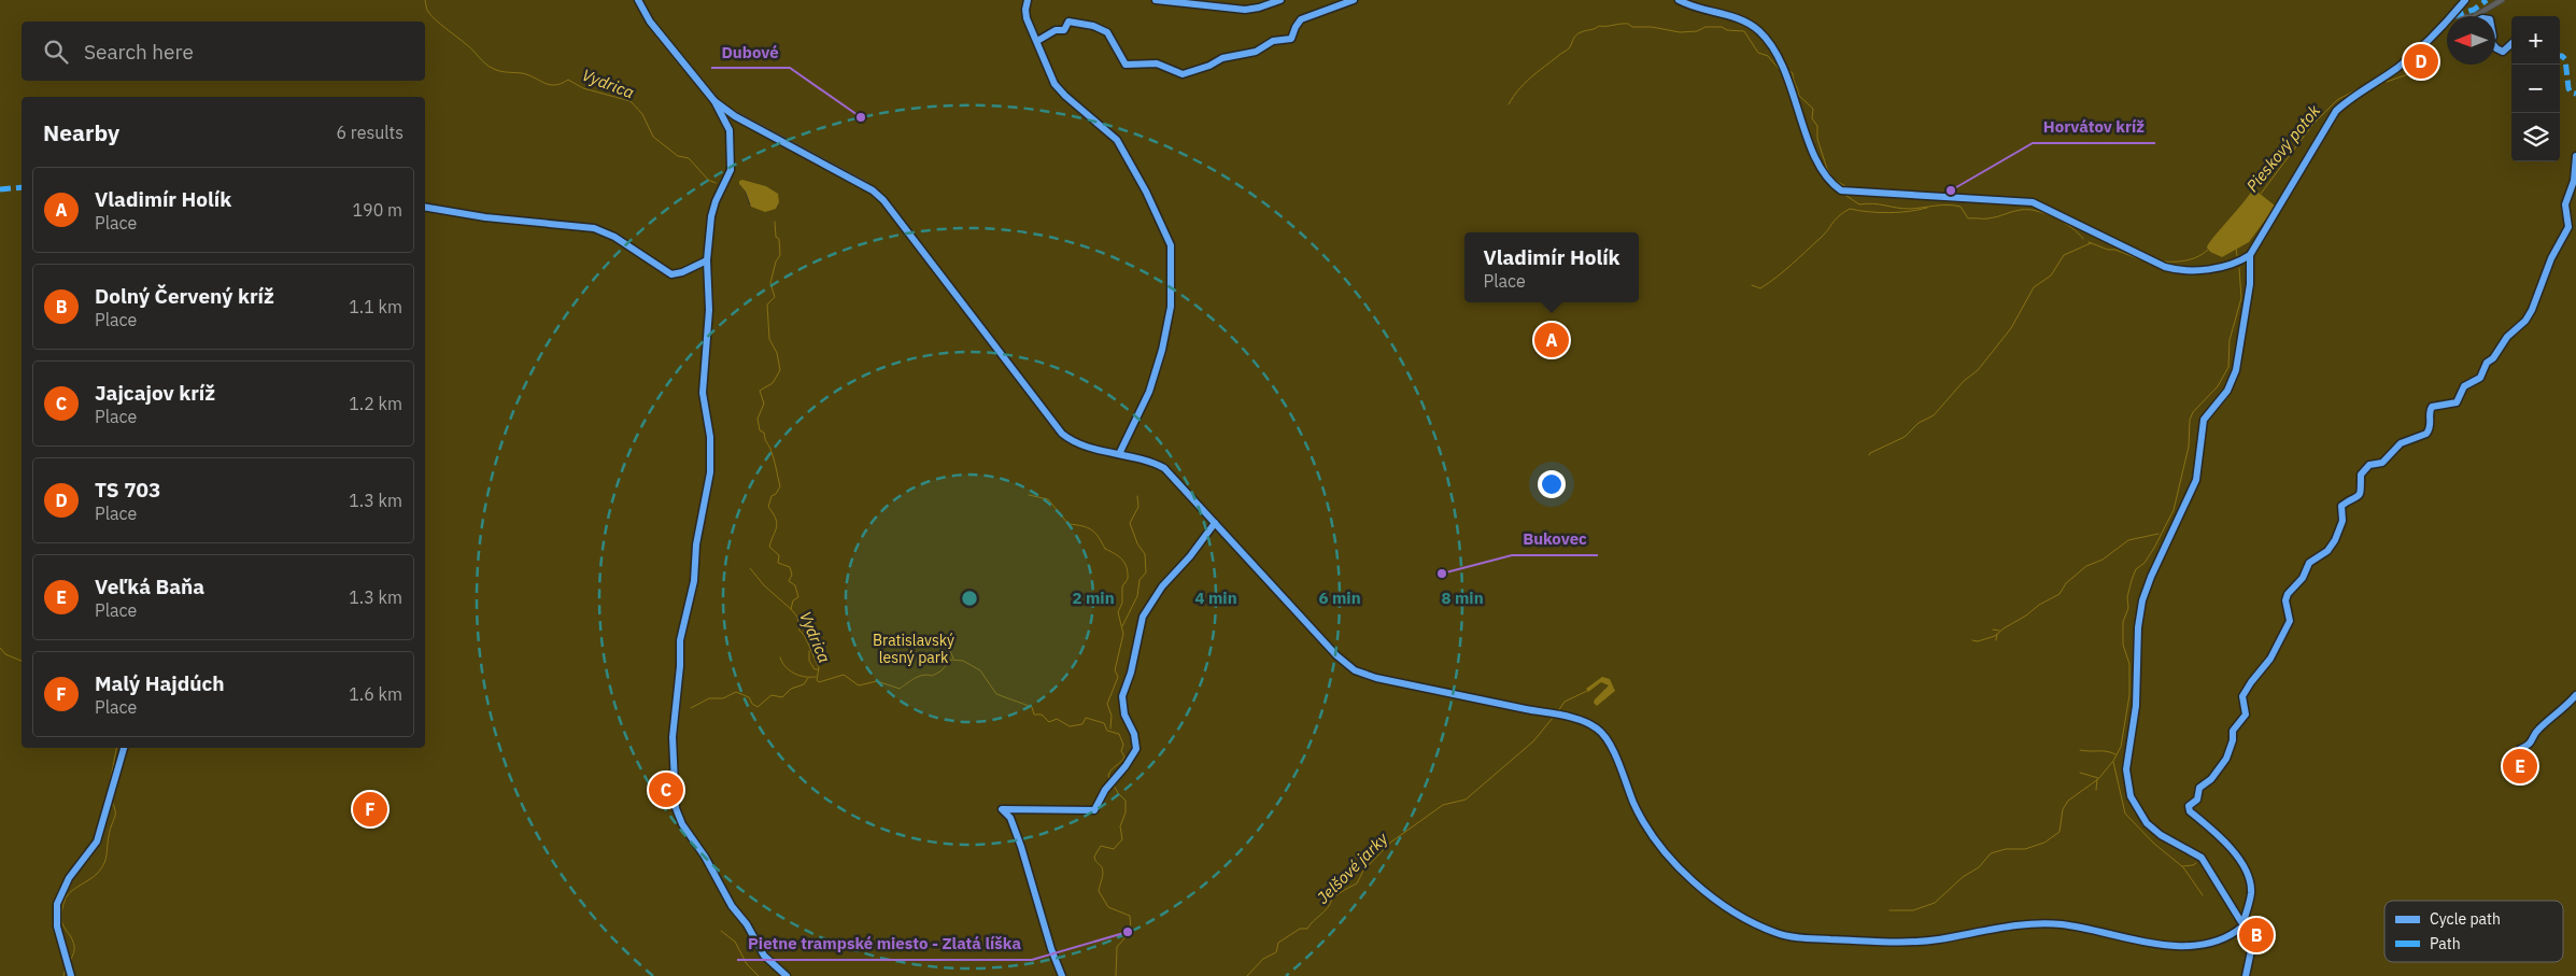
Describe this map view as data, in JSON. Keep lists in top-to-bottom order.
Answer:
{
  "water": ["Vydrica", "Pieskový potok", "Jelšové jarky"],
  "parks": ["Bratislavský lesný park"],
  "places": [
    "Dubové",
    "Horvátov kríž",
    "Bukovec",
    "Pietne trampské miesto - Zlatá líška"
  ],
  "legend": ["Cycle path", "Path"],
  "north": "left",
  "page": {
    "map_buttons": ["+", "−"],
    "search": "Search here",
    "pins": [
      "D",
      "A",
      "E",
      "C",
      "F",
      "B"
    ],
    "heading": ["Nearby", "6 results"],
    "list": [
      {
        "mark": "A",
        "name": "Vladimír Holík",
        "note": "Place",
        "value": "190 m"
      },
      {
        "mark": "B",
        "name": "Dolný Červený kríž",
        "note": "Place",
        "value": "1.1 km"
      },
      {
        "mark": "C",
        "name": "Jajcajov kríž",
        "note": "Place",
        "value": "1.2 km"
      },
      {
        "mark": "D",
        "name": "TS 703",
        "note": "Place",
        "value": "1.3 km"
      },
      {
        "mark": "E",
        "name": "Veľká Baňa",
        "note": "Place",
        "value": "1.3 km"
      },
      {
        "mark": "F",
        "name": "Malý Hajdúch",
        "note": "Place",
        "value": "1.6 km"
      }
    ],
    "popup": ["Vladimír Holík", "Place"]
  },
  "rings": [
    "2 min",
    "4 min",
    "6 min",
    "8 min"
  ]
}
